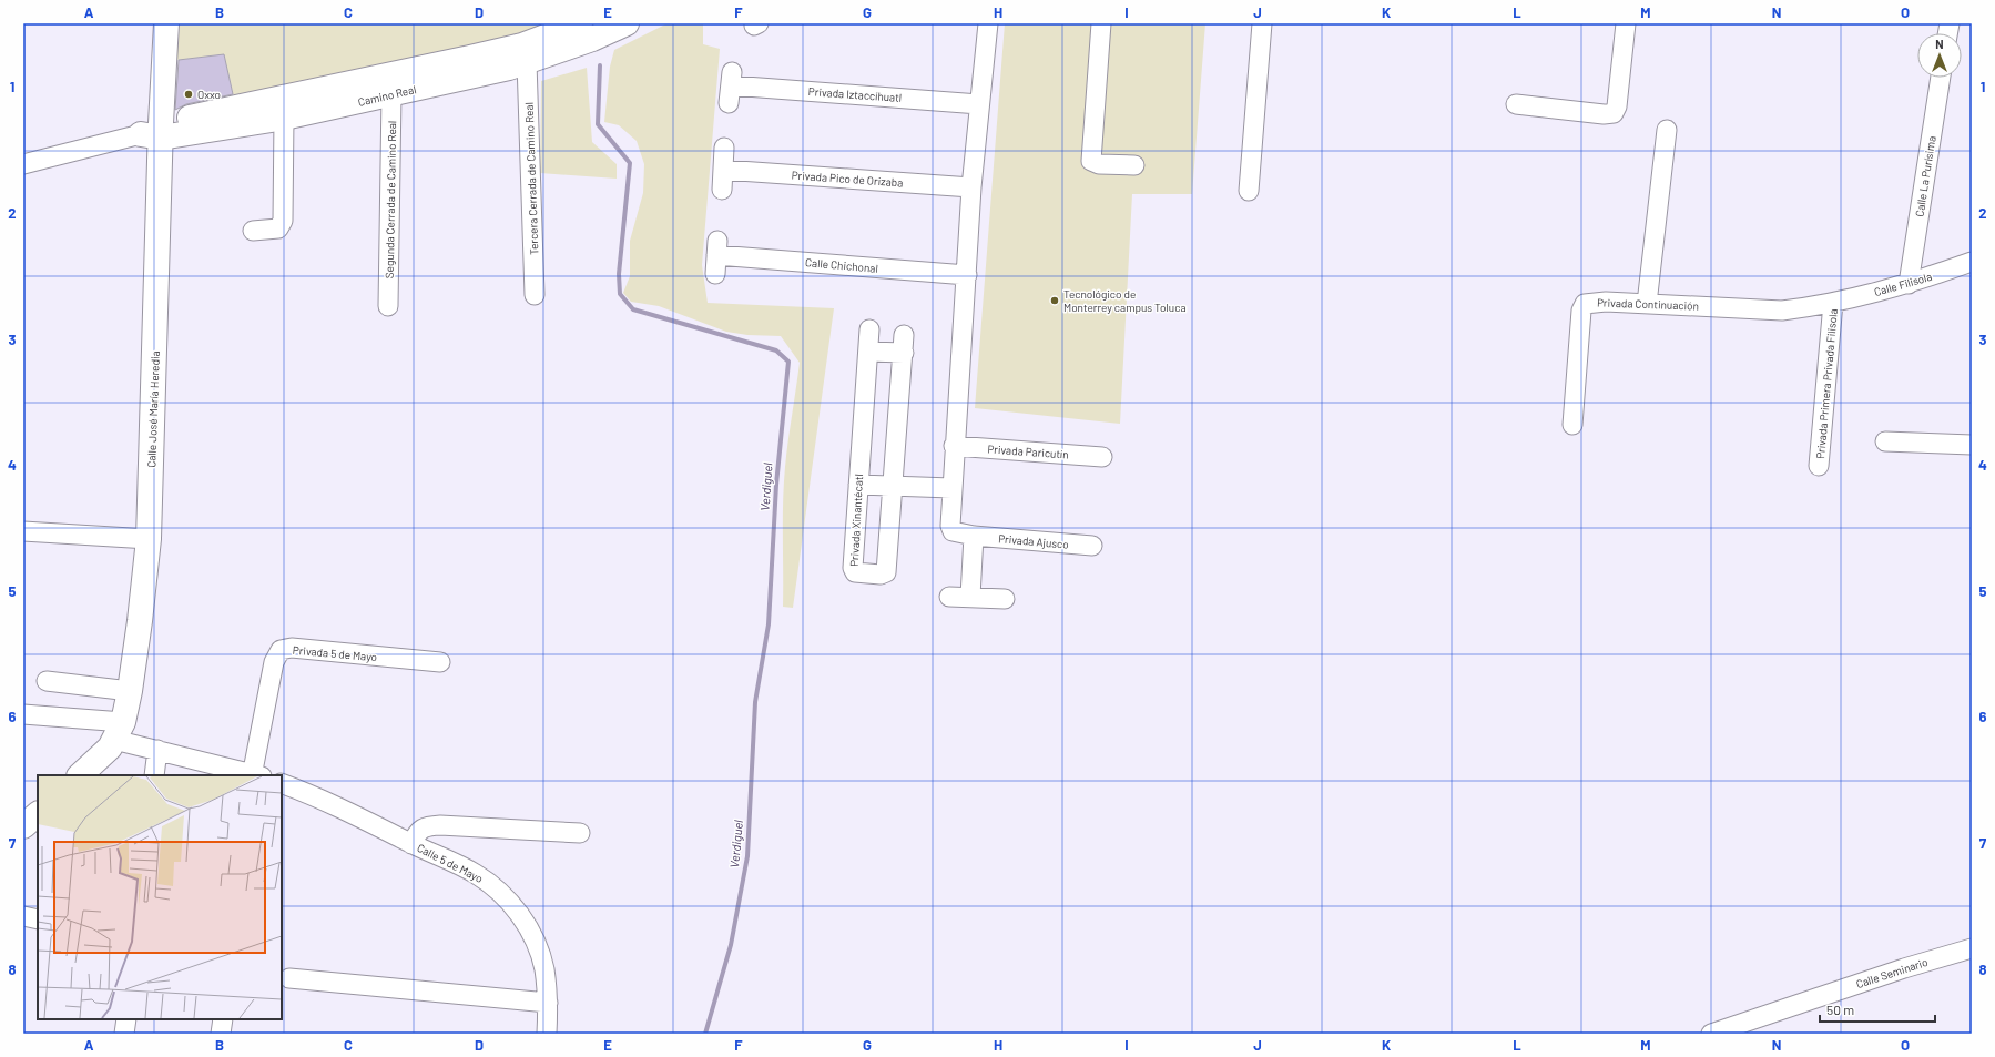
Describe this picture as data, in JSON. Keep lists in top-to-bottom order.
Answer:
{
  "streets": {
    "main road": ["Camino Real", "Calle José María Heredia"],
    "street": [
      "Privada Iztaccíhuatl",
      "Calle La Purísima",
      "Tercera Cerrada de Camino Real",
      "Privada Pico de Orizaba",
      "Segunda Cerrada de Camino Real",
      "Calle Chichonal",
      "Calle Filisola",
      "Privada Continuación",
      "Privada Primera Privada Filisola",
      "Privada Paricutín",
      "Privada Xinantécatl",
      "Privada Ajusco",
      "Privada 5 de Mayo",
      "Calle 5 de Mayo",
      "Calle Seminario"
    ]
  },
  "crossings": [
    ["Privada Iztaccíhuatl", "Privada Ajusco"],
    ["Camino Real", "Tercera Cerrada de Camino Real"],
    ["Camino Real", "Segunda Cerrada de Camino Real"],
    ["Camino Real", "Calle José María Heredia"],
    ["Calle La Purísima", "Calle Filisola"],
    ["Privada Pico de Orizaba", "Privada Ajusco"],
    ["Calle Chichonal", "Privada Ajusco"],
    ["Calle Filisola", "Privada Continuación"],
    ["Calle Filisola", "Privada Primera Privada Filisola"],
    ["Privada Continuación", "Privada Primera Privada Filisola"],
    ["Privada Paricutín", "Privada Ajusco"]
  ],
  "water": ["Verdiguel"],
  "places": ["Oxxo", "Tecnológico de Monterrey campus Toluca"],
  "scale_bar": "50 m",
  "north": "top",
  "grid": {
    "columns": [
      "A",
      "B",
      "C",
      "D",
      "E",
      "F",
      "G",
      "H",
      "I",
      "J",
      "K",
      "L",
      "M",
      "N",
      "O"
    ],
    "rows": [
      "1",
      "2",
      "3",
      "4",
      "5",
      "6",
      "7",
      "8"
    ]
  }
}
